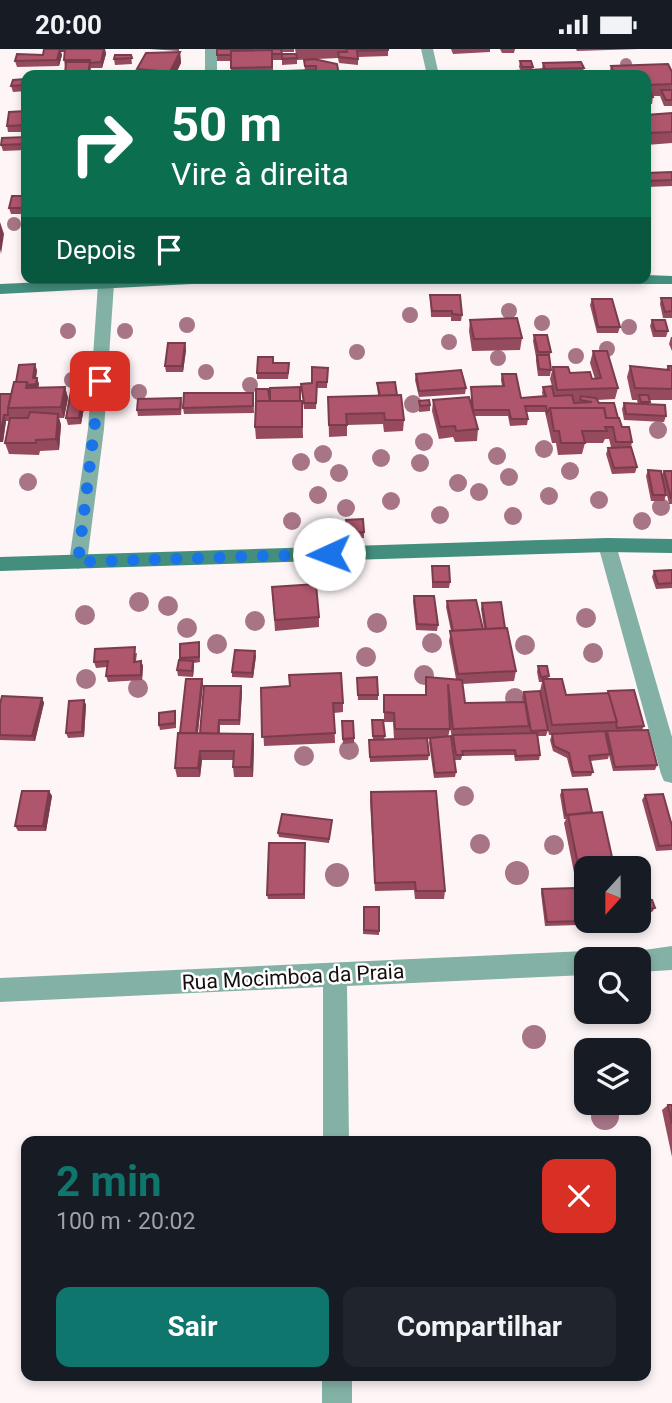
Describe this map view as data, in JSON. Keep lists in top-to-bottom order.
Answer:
{
  "streets": {
    "street": ["Rua Mocimboa da Praia"]
  },
  "north": "bottom",
  "page": {
    "status": "20:00",
    "turn": ["50 m", "Vire à direita"],
    "then": "Depois",
    "heading": ["2 min", "100 m · 20:02"],
    "buttons": ["Sair", "Compartilhar"]
  }
}
